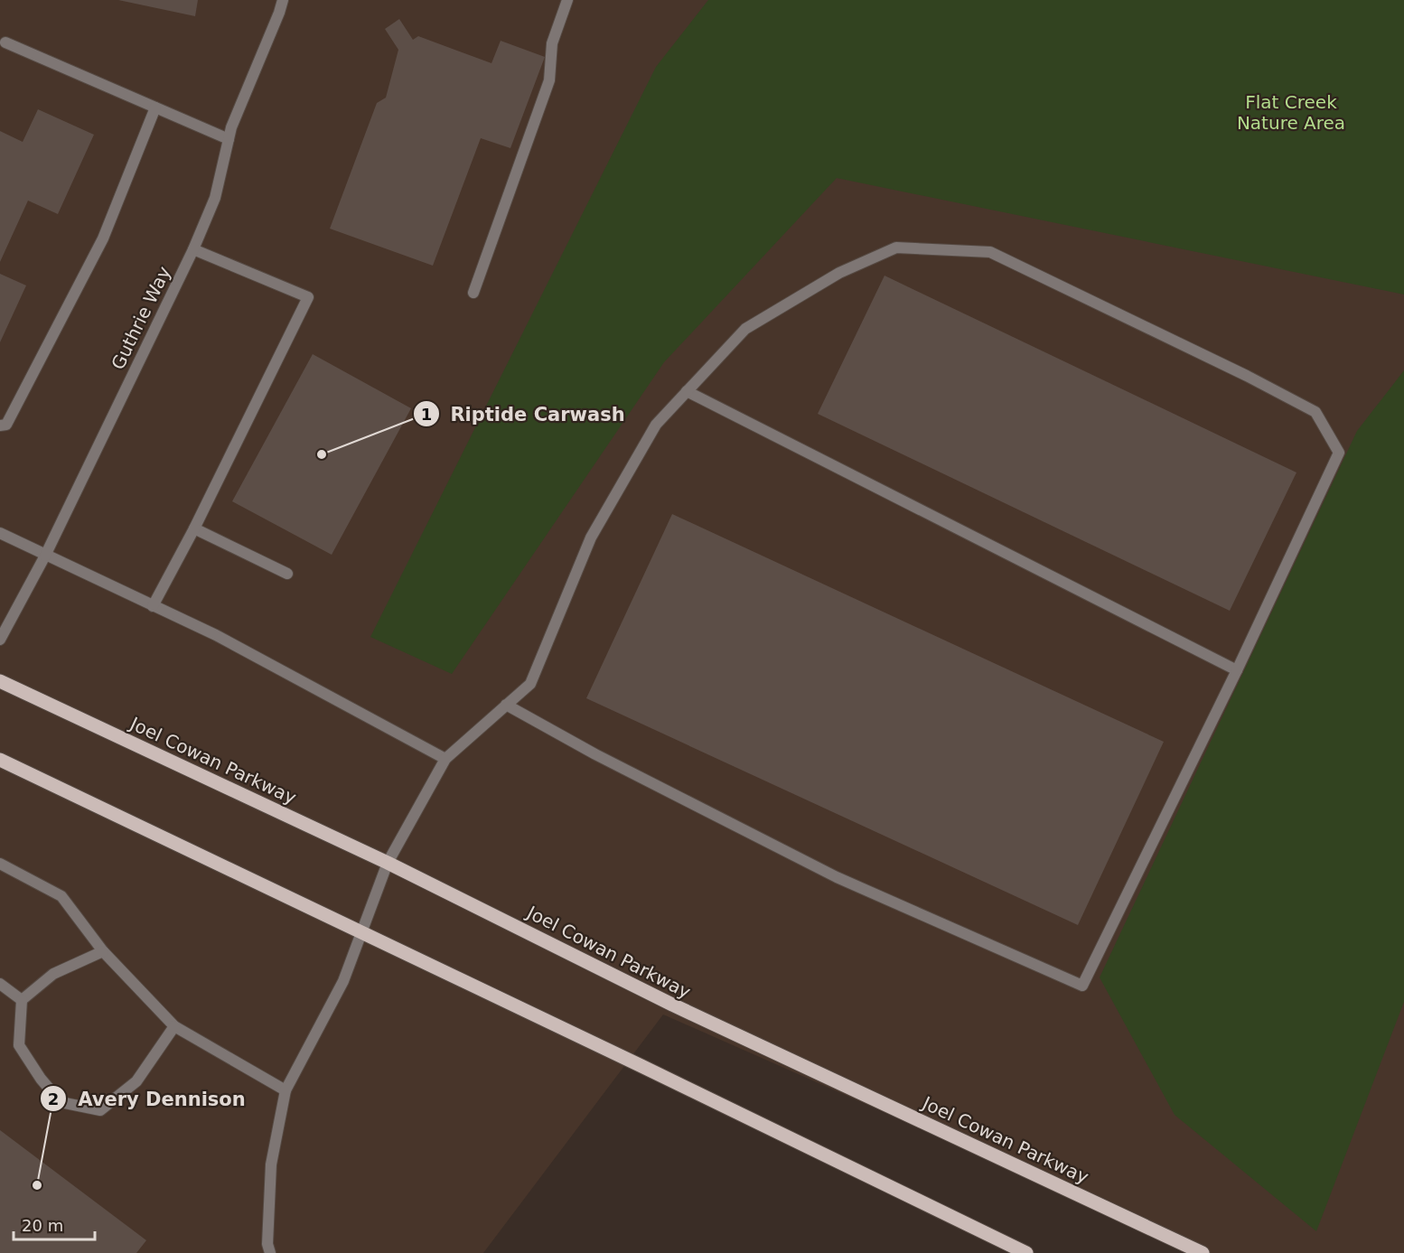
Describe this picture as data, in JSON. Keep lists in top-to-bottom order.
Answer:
{
  "streets": {
    "main road": ["Joel Cowan Parkway"],
    "street": ["Guthrie Way"]
  },
  "parks": ["Flat Creek Nature Area"],
  "places": ["Riptide Carwash", "Avery Dennison"],
  "scale_bar": "20 m"
}
